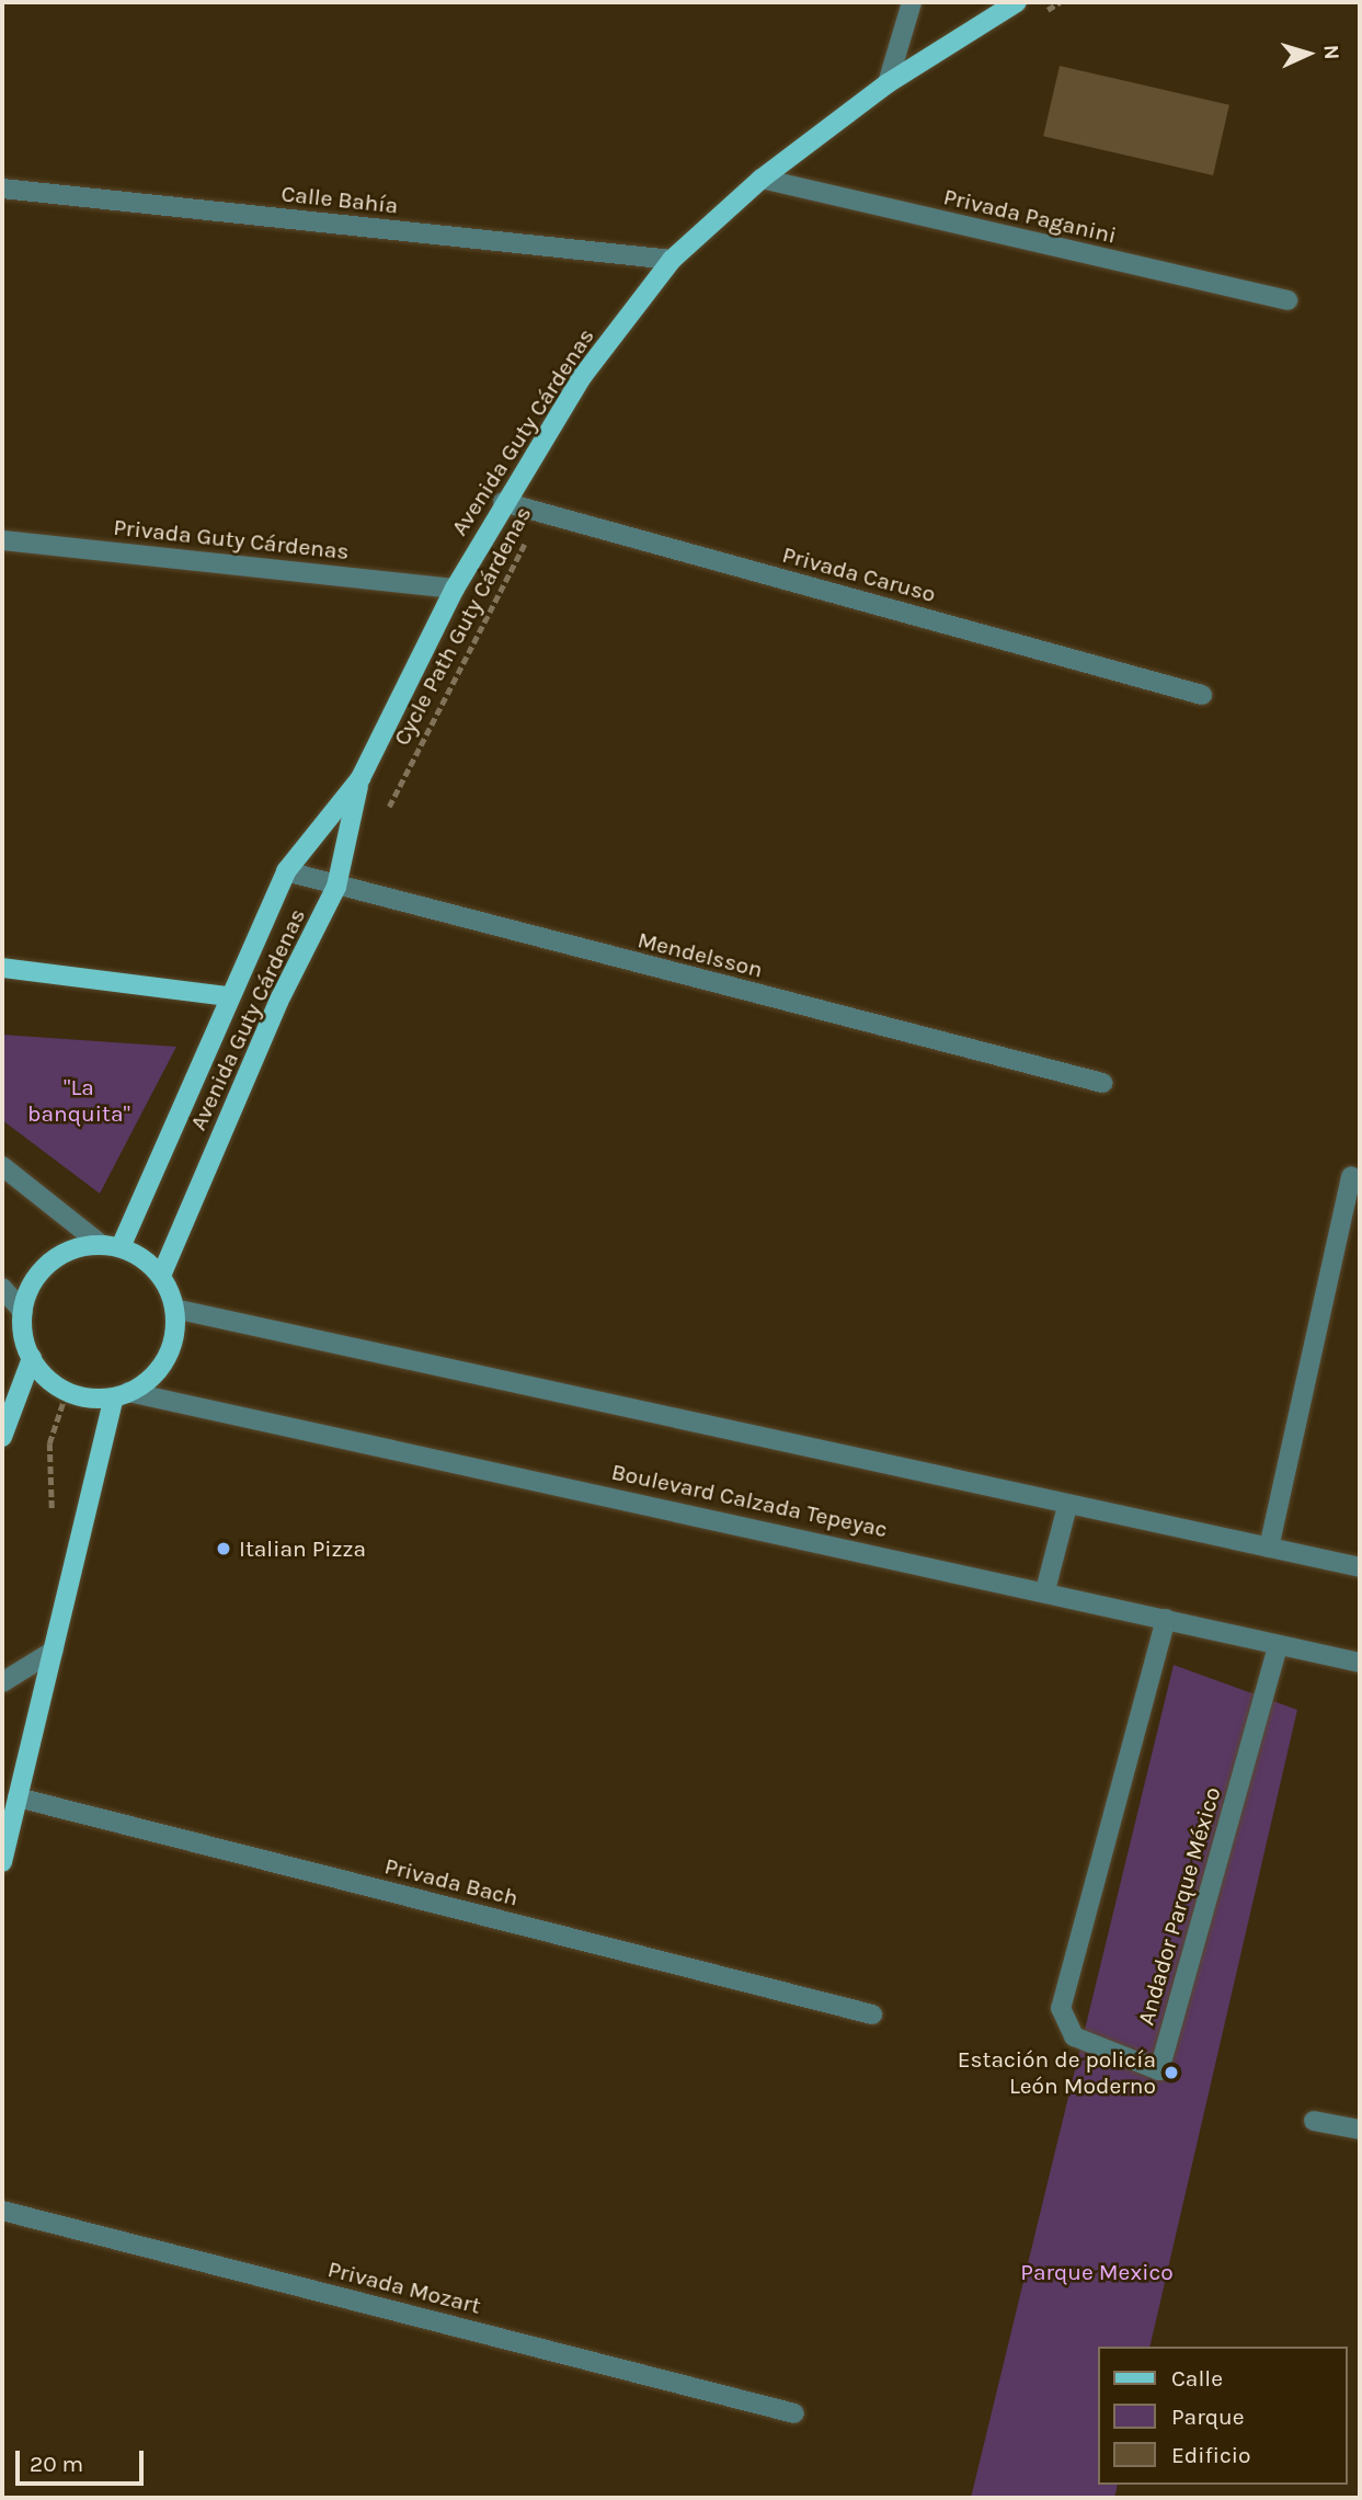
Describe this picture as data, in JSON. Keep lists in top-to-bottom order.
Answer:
{
  "streets": {
    "main road": ["Avenida Guty Cárdenas"],
    "street": [
      "Calle Bahía",
      "Privada Paganini",
      "Privada Guty Cárdenas",
      "Privada Caruso",
      "Mendelsson",
      "Boulevard Calzada Tepeyac",
      "Privada Bach",
      "Andador Parque México",
      "Privada Mozart"
    ],
    "path": ["Cycle Path Guty Cárdenas"]
  },
  "crossings": [
    ["Calle Bahía", "Avenida Guty Cárdenas"],
    ["Privada Paganini", "Avenida Guty Cárdenas"],
    ["Avenida Guty Cárdenas", "Privada Guty Cárdenas"],
    ["Avenida Guty Cárdenas", "Privada Caruso"],
    ["Avenida Guty Cárdenas", "Mendelsson"],
    ["Privada Caruso", "Cycle Path Guty Cárdenas"],
    ["Boulevard Calzada Tepeyac", "Andador Parque México"]
  ],
  "parks": ["\"La banquita\"", "Parque Mexico"],
  "places": ["Italian Pizza", "Estación de policía León Moderno"],
  "legend": ["Calle", "Parque", "Edificio"],
  "scale_bar": "20 m",
  "north": "right"
}
